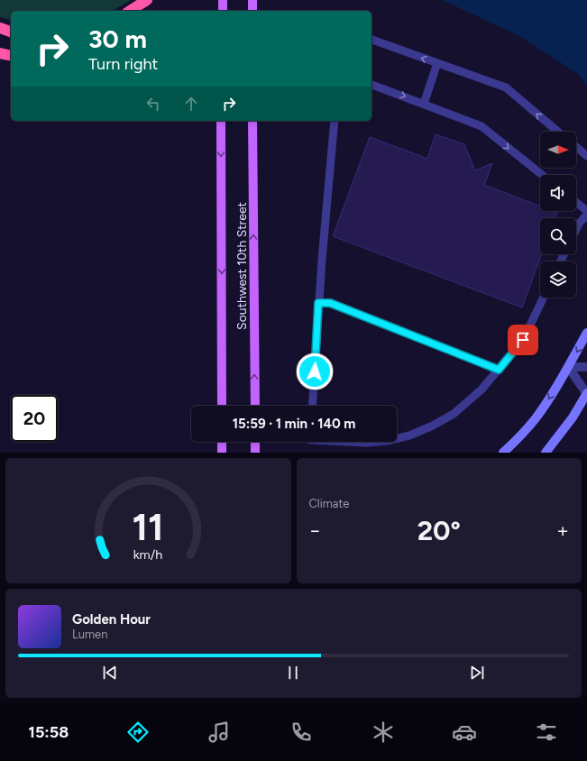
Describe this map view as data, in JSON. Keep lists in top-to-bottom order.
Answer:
{
  "streets": {
    "main road": ["Southwest 10th Street"]
  },
  "north": "right",
  "page": {
    "turn": ["30 m", "Turn right"],
    "limit": "20",
    "trip": "15:59 · 1 min · 140 m",
    "tile": "Climate",
    "heat": ["−", "20°", "+"],
    "song": ["Golden Hour", "Lumen"],
    "tabs": "15:58",
    "gauge": ["11", "km/h"]
  }
}
